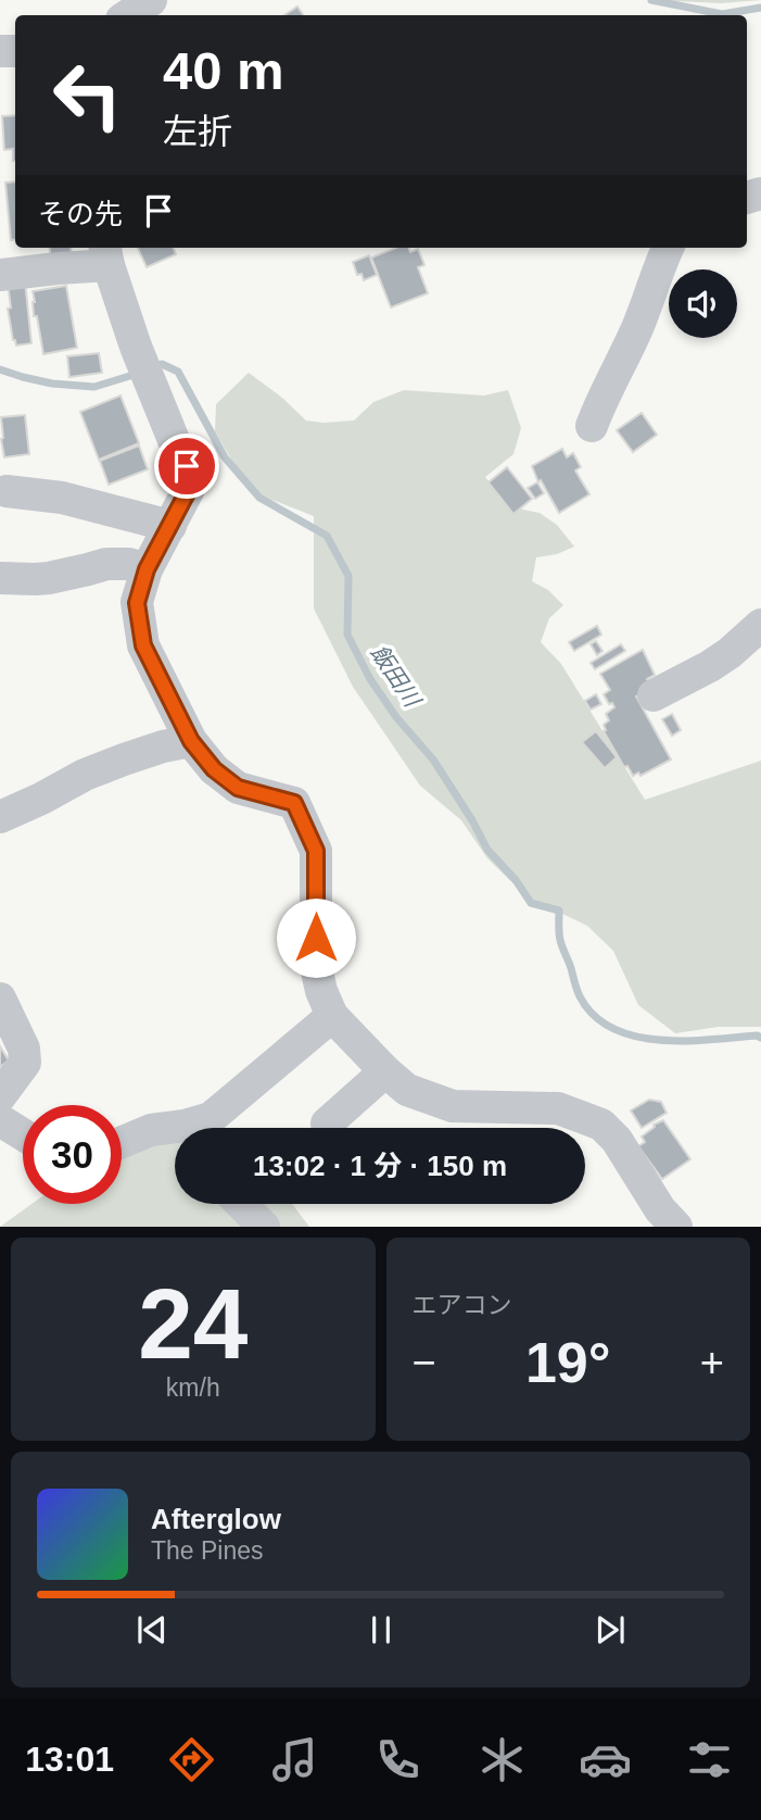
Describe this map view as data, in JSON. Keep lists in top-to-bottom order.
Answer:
{
  "water": ["飯田川"],
  "page": {
    "turn": ["40 m", "左折"],
    "then": "その先",
    "limit": "30",
    "trip": "13:02 · 1 分 · 150 m",
    "tile": [
      ["24", "km/h"],
      "エアコン"
    ],
    "heat": ["−", "19°", "+"],
    "song": ["Afterglow", "The Pines"],
    "tabs": "13:01"
  }
}
